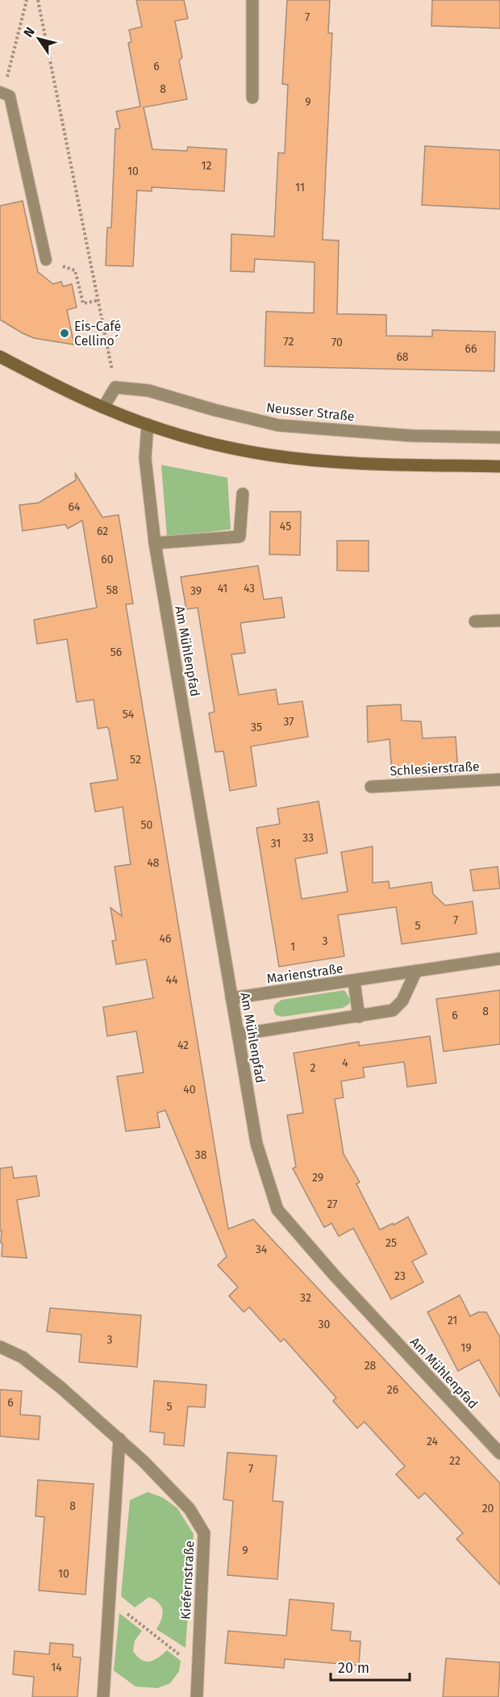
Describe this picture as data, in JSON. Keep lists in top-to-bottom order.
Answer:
{
  "streets": {
    "street": [
      "Neusser Straße",
      "Am Mühlenpfad",
      "Schlesierstraße",
      "Marienstraße",
      "Kiefernstraße"
    ]
  },
  "crossings": [
    ["Am Mühlenpfad", "Marienstraße"]
  ],
  "places": ["Eis-Café Cellino´"],
  "house_numbers": [
    "7",
    "6",
    "8",
    "9",
    "12",
    "10",
    "11",
    "72",
    "70",
    "66",
    "68",
    "64",
    "45",
    "62",
    "60",
    "41",
    "43",
    "58",
    "39",
    "56",
    "54",
    "37",
    "35",
    "52",
    "50",
    "33",
    "31",
    "48",
    "7",
    "5",
    "46",
    "3",
    "1",
    "44",
    "8",
    "6",
    "42",
    "4",
    "2",
    "40",
    "38",
    "29",
    "27",
    "25",
    "34",
    "23",
    "32",
    "21",
    "30",
    "3",
    "19",
    "28",
    "26",
    "6",
    "5",
    "24",
    "22",
    "7",
    "8",
    "20",
    "9",
    "10",
    "14"
  ],
  "scale_bar": "20 m",
  "north": "top left"
}
